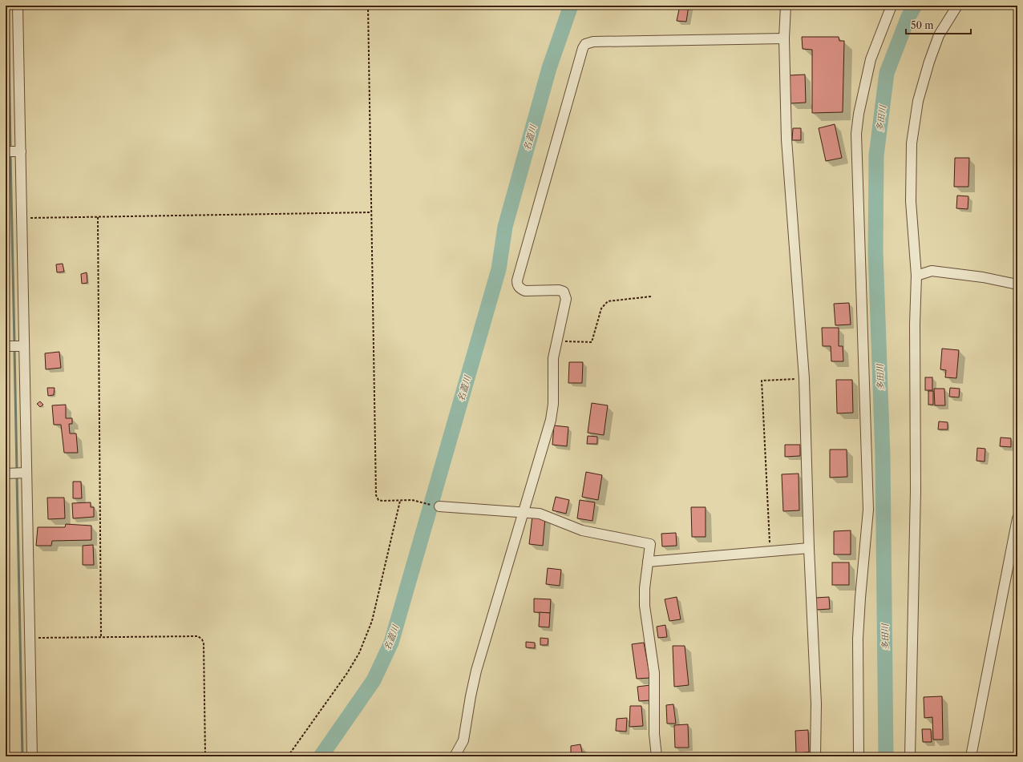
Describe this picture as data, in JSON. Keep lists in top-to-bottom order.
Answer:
{
  "water": ["多田川", "名蓋川"],
  "scale_bar": "50 m"
}
